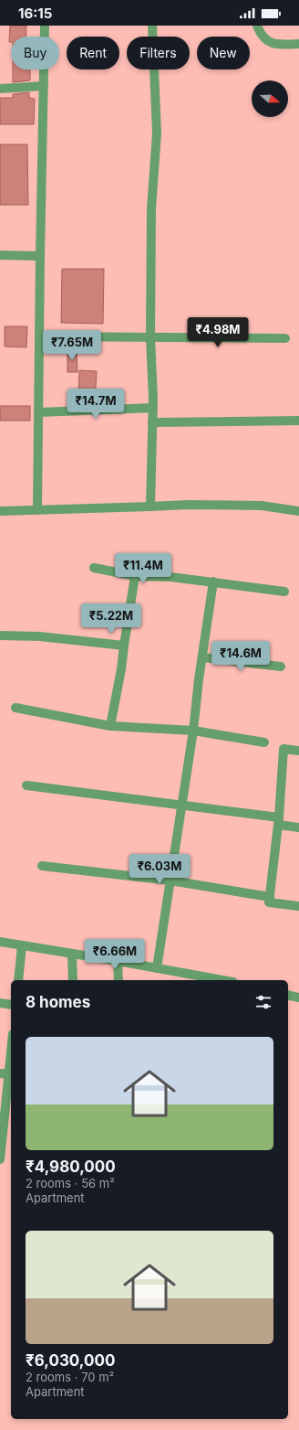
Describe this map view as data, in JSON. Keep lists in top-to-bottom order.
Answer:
{
  "north": "right",
  "page": {
    "status": "16:15",
    "chip": [
      "Buy",
      "Rent",
      "Filters",
      "New"
    ],
    "price": [
      "₹4.98M",
      "₹7.65M",
      "₹14.7M",
      "₹11.4M",
      "₹5.22M",
      "₹14.6M",
      "₹6.03M",
      "₹6.66M"
    ],
    "heading": "8 homes",
    "list": [
      {
        "name": "₹4,980,000",
        "note": "2 rooms · 56 m² · Apartment"
      },
      {
        "name": "₹6,030,000",
        "note": "2 rooms · 70 m² · Apartment"
      }
    ]
  }
}
